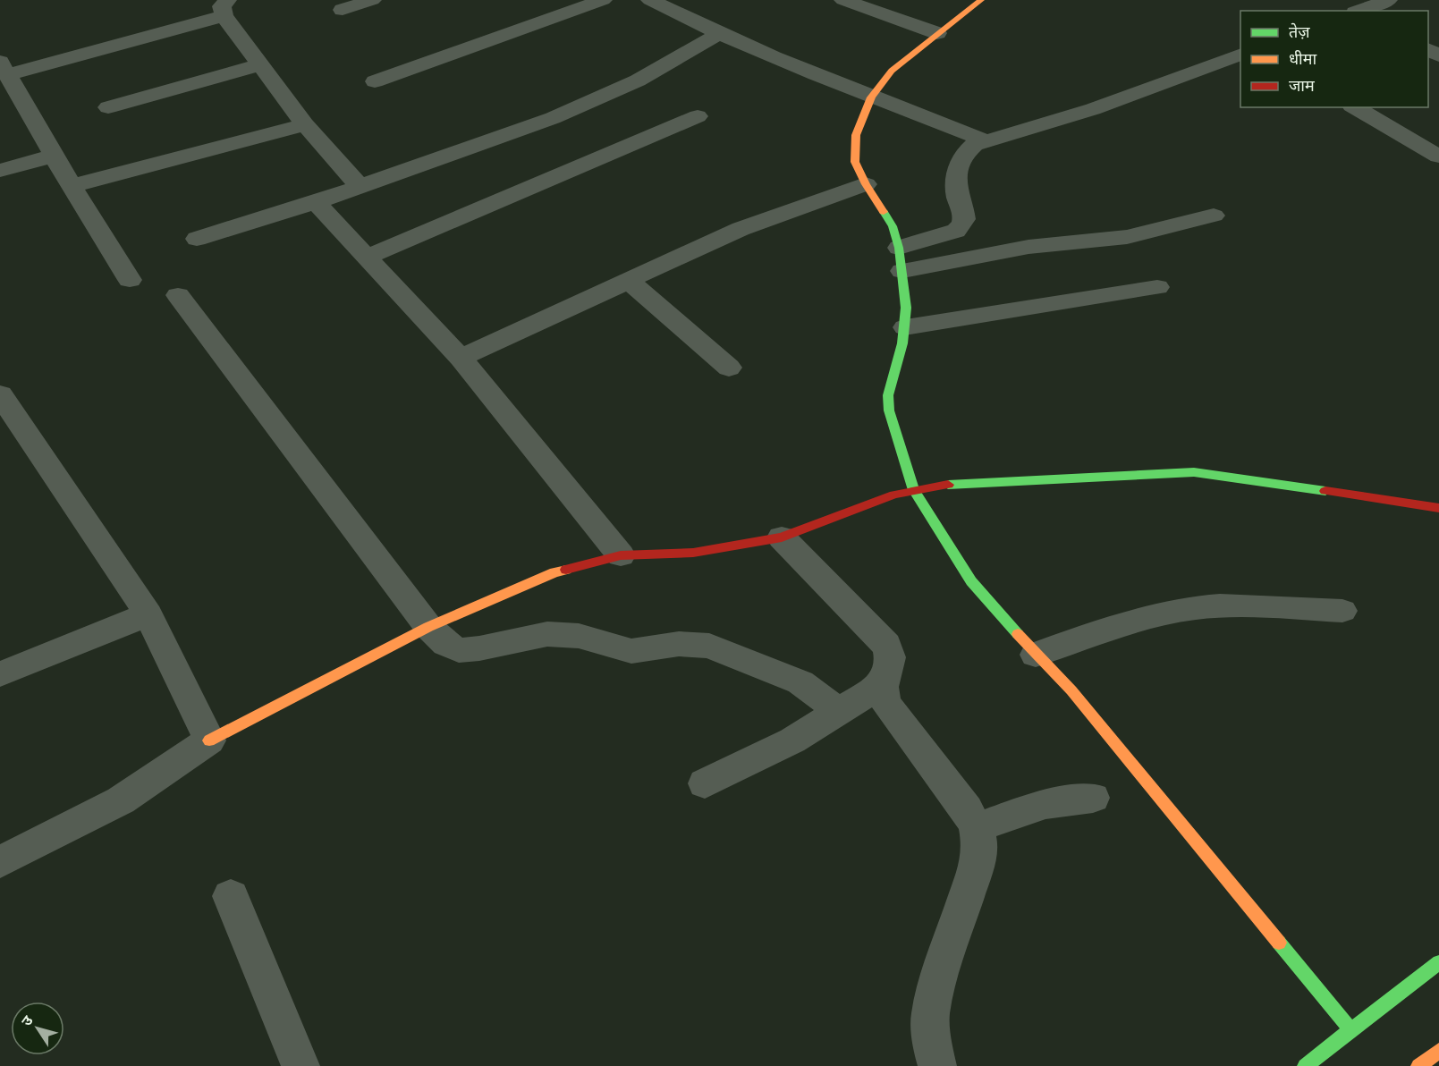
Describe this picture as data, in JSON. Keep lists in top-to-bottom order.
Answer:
{
  "legend": ["तेज़", "धीमा", "जाम"],
  "north": "top left"
}
